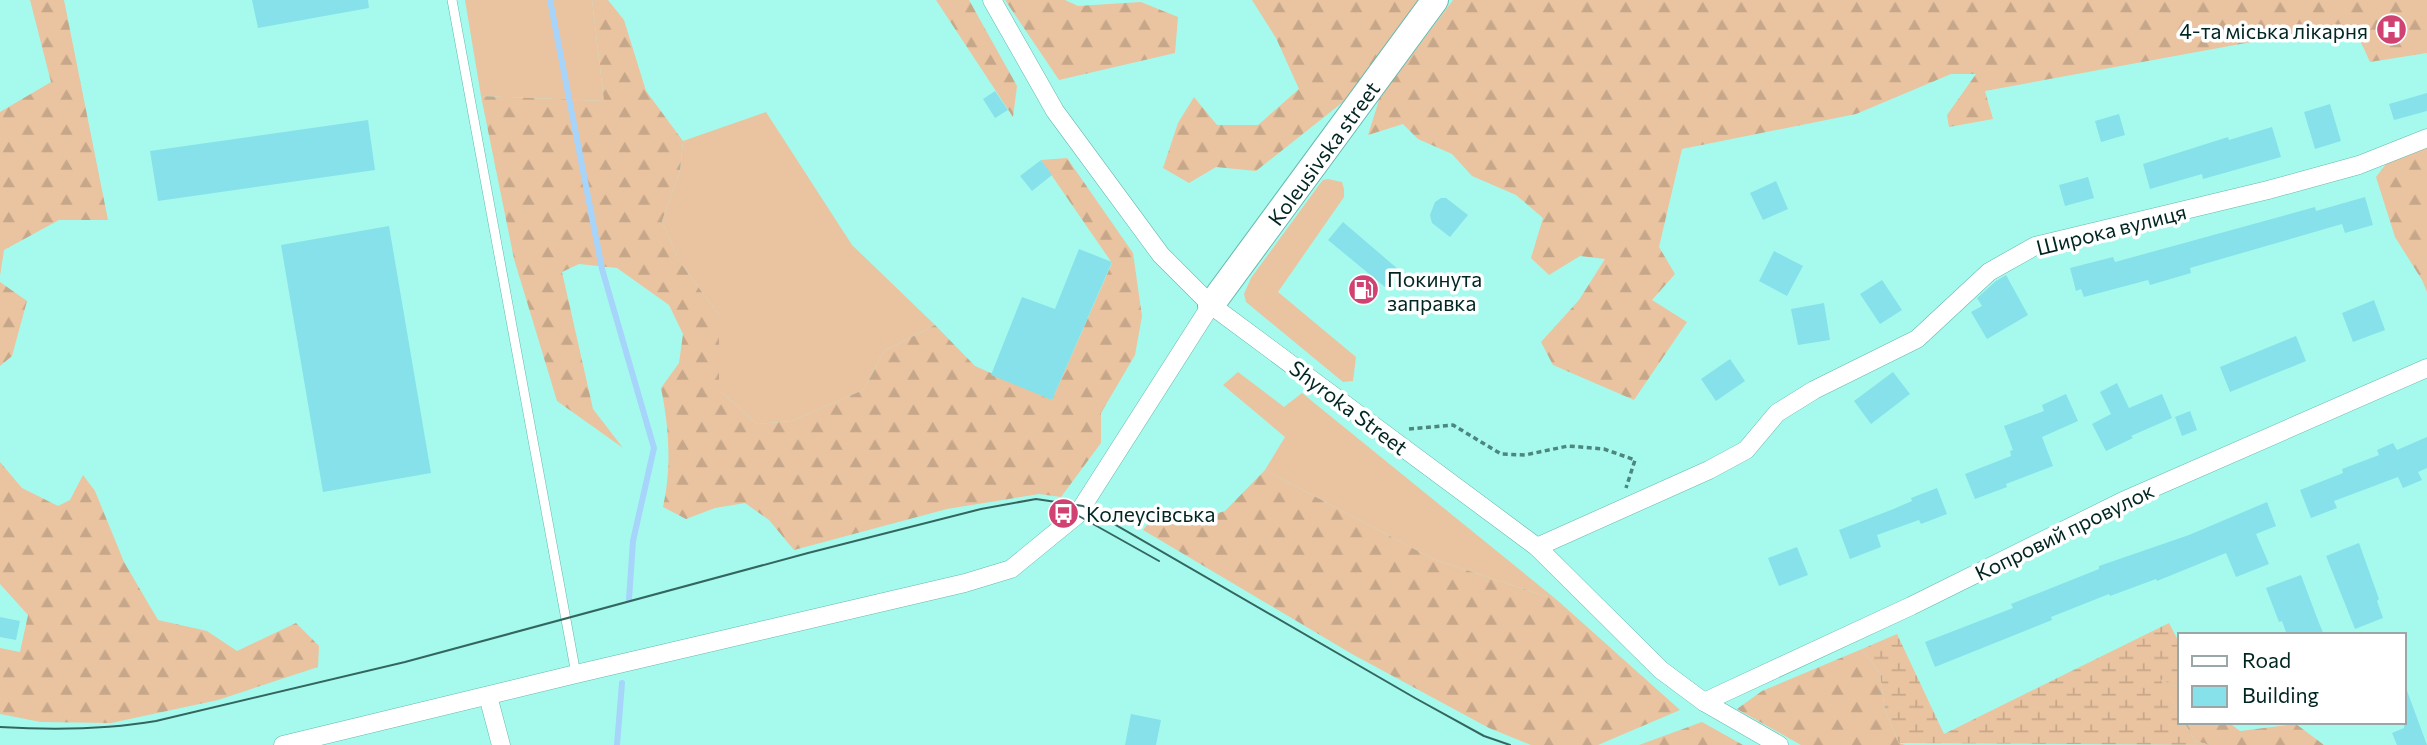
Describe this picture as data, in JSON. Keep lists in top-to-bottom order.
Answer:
{
  "streets": {
    "street": [
      "Koleusivska street",
      "Широка вулиця",
      "Shyroka Street",
      "Копровий провулок"
    ]
  },
  "crossings": [
    ["Koleusivska street", "Shyroka Street"],
    ["Широка вулиця", "Shyroka Street"],
    ["Shyroka Street", "Копровий провулок"]
  ],
  "places": {
    "hospital": ["4-та міська лікарня"],
    "fuel station": ["Покинута заправка"],
    "bus stop": ["Колеусівська"]
  },
  "legend": ["Road", "Building"]
}
